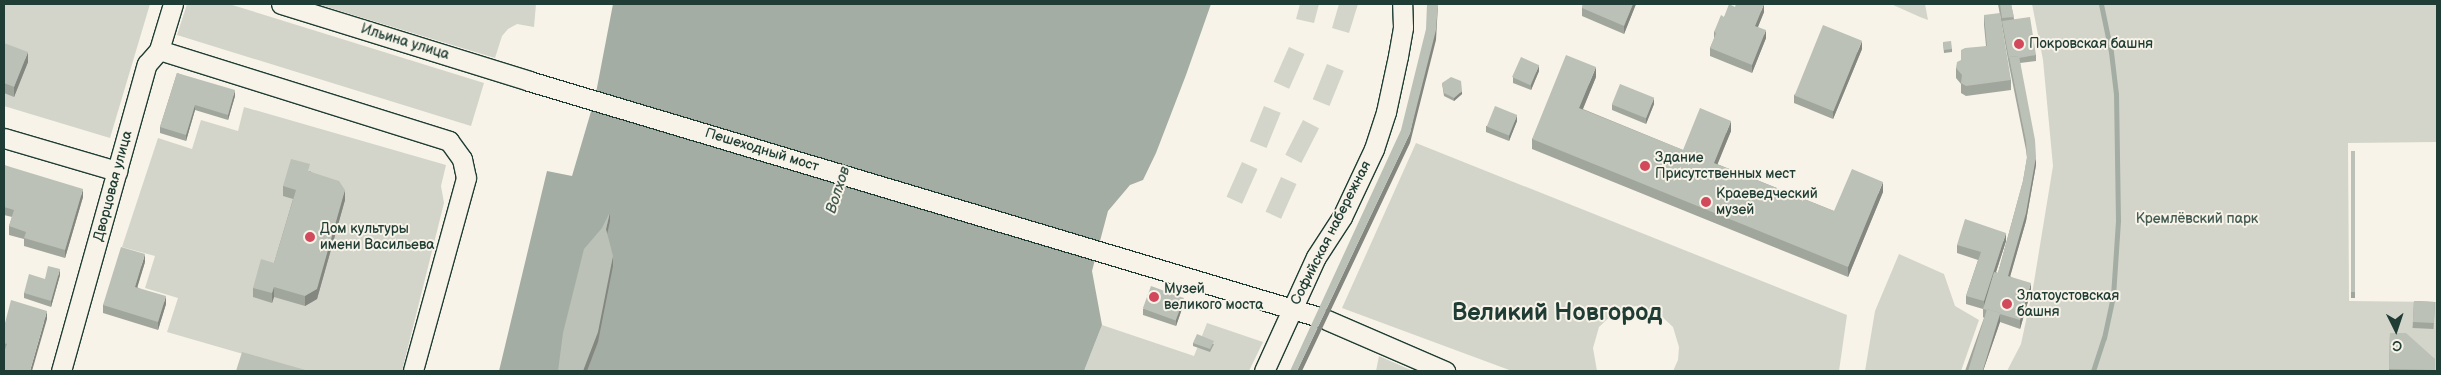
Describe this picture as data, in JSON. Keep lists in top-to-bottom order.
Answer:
{
  "streets": {
    "street": [
      "Ильина улица",
      "Пешеходный мост",
      "Дворцовая улица",
      "Софийская набережная"
    ]
  },
  "crossings": [
    ["Ильина улица", "Пешеходный мост"],
    ["Пешеходный мост", "Софийская набережная"]
  ],
  "districts": ["Великий Новгород"],
  "water": ["Волхов"],
  "parks": ["Кремлёвский парк"],
  "places": [
    "Покровская башня",
    "Здание Присутственных мест",
    "Краеведческий музей",
    "Дом культуры имени Васильева",
    "Музей великого моста",
    "Златоустовская башня"
  ],
  "north": "bottom"
}
